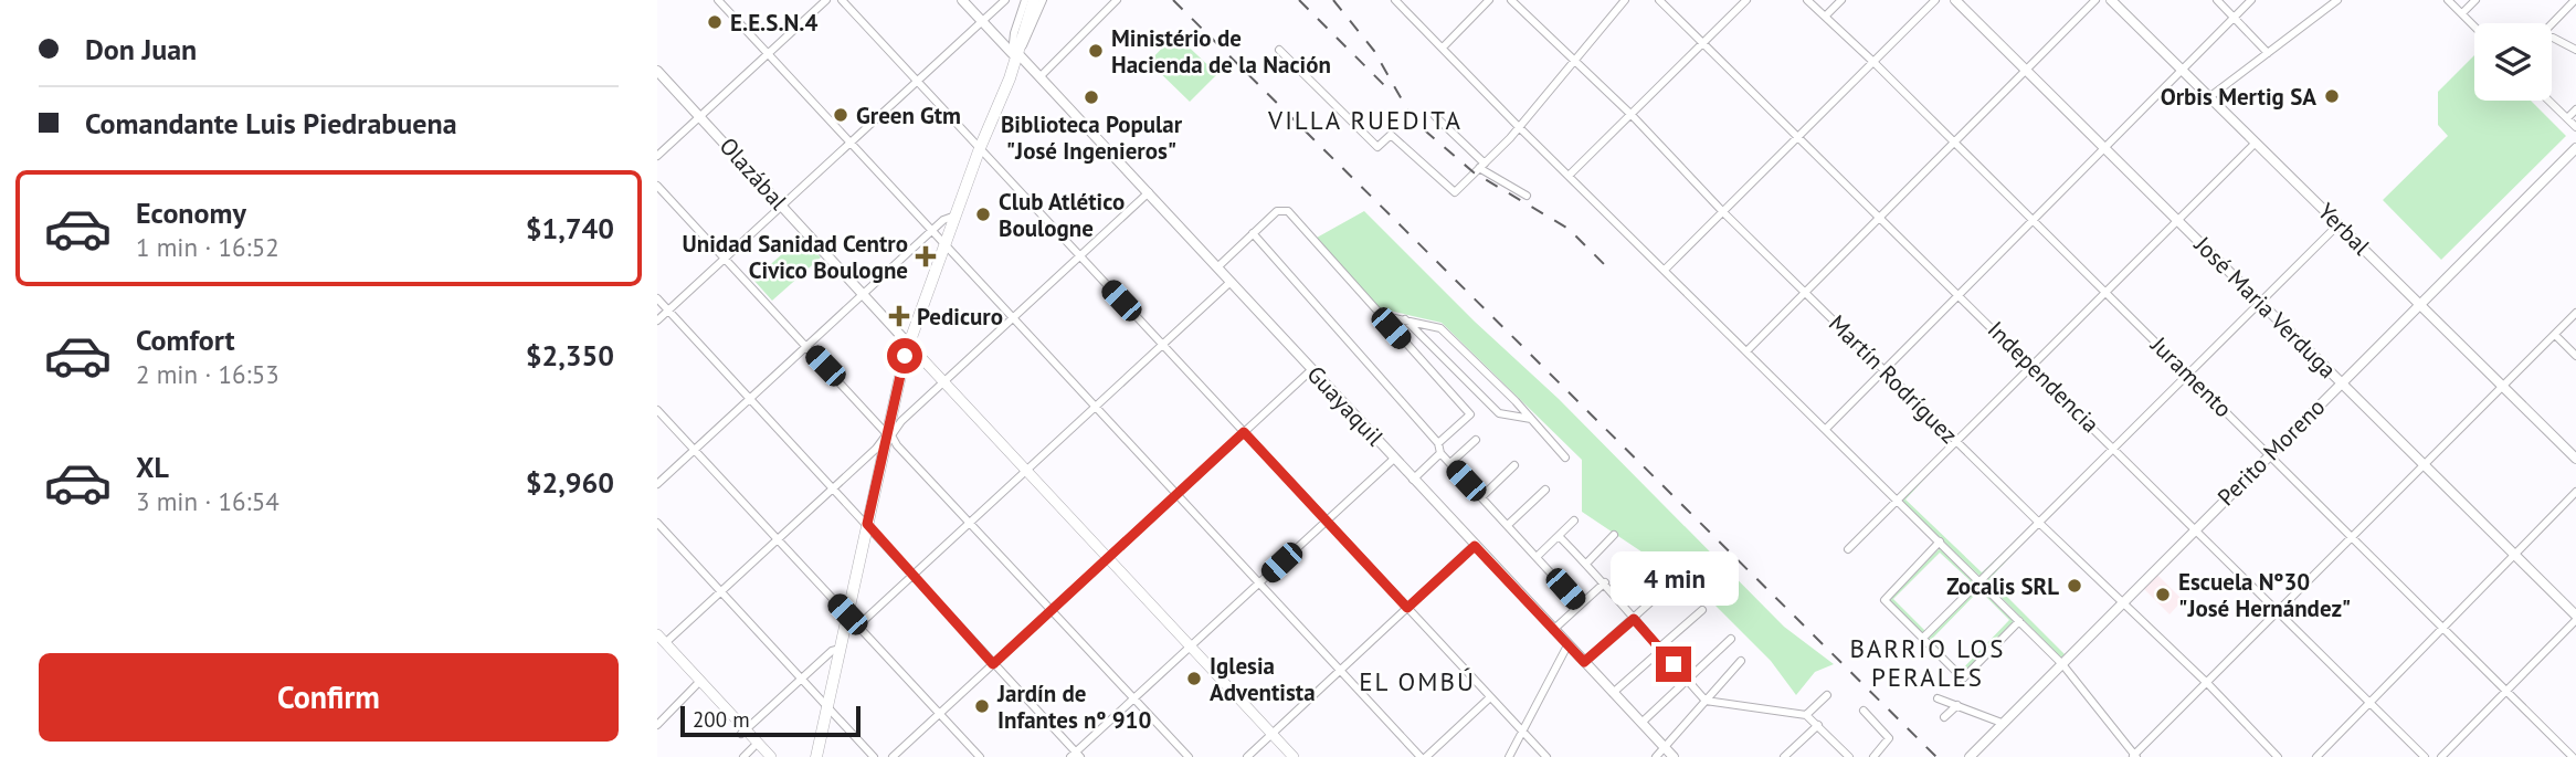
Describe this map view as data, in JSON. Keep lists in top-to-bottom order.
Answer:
{
  "streets": {
    "street": [
      "Olazábal",
      "Yerbal",
      "José Maria Verduga",
      "Independencia",
      "Juramento",
      "Martín Rodríguez",
      "Guayaquil",
      "Perito Moreno"
    ]
  },
  "crossings": [
    ["Yerbal", "Perito Moreno"],
    ["José Maria Verduga", "Perito Moreno"],
    ["Independencia", "Perito Moreno"],
    ["Juramento", "Perito Moreno"],
    ["Martín Rodríguez", "Perito Moreno"]
  ],
  "districts": ["VILLA RUEDITA", "BARRIO LOS PERALES", "EL OMBÚ"],
  "places": {
    "other": [
      "E.E.S.N.4",
      "Ministério de Hacienda de la Nación",
      "Orbis Mertig SA",
      "Biblioteca Popular \"José Ingenieros\"",
      "Green Gtm",
      "Club Atlético Boulogne",
      "Zocalis SRL",
      "Escuela Nº30 \"José Hernández\"",
      "Iglesia Adventista",
      "Jardín de Infantes nº 910"
    ],
    "health": ["Unidad Sanidad Centro Civico Boulogne", "Pedicuro"]
  },
  "scale_bar": "200 m",
  "page": {
    "banner": ["Don Juan", "Comandante Luis Piedrabuena"],
    "list": [
      {
        "name": "Economy",
        "note": "1 min · 16:52",
        "value": "$1,740"
      },
      {
        "name": "Comfort",
        "note": "2 min · 16:53",
        "value": "$2,350"
      },
      {
        "name": "XL",
        "note": "3 min · 16:54",
        "value": "$2,960"
      }
    ],
    "bubble": "4 min",
    "buttons": "Confirm",
    "scale": "200 m"
  }
}
